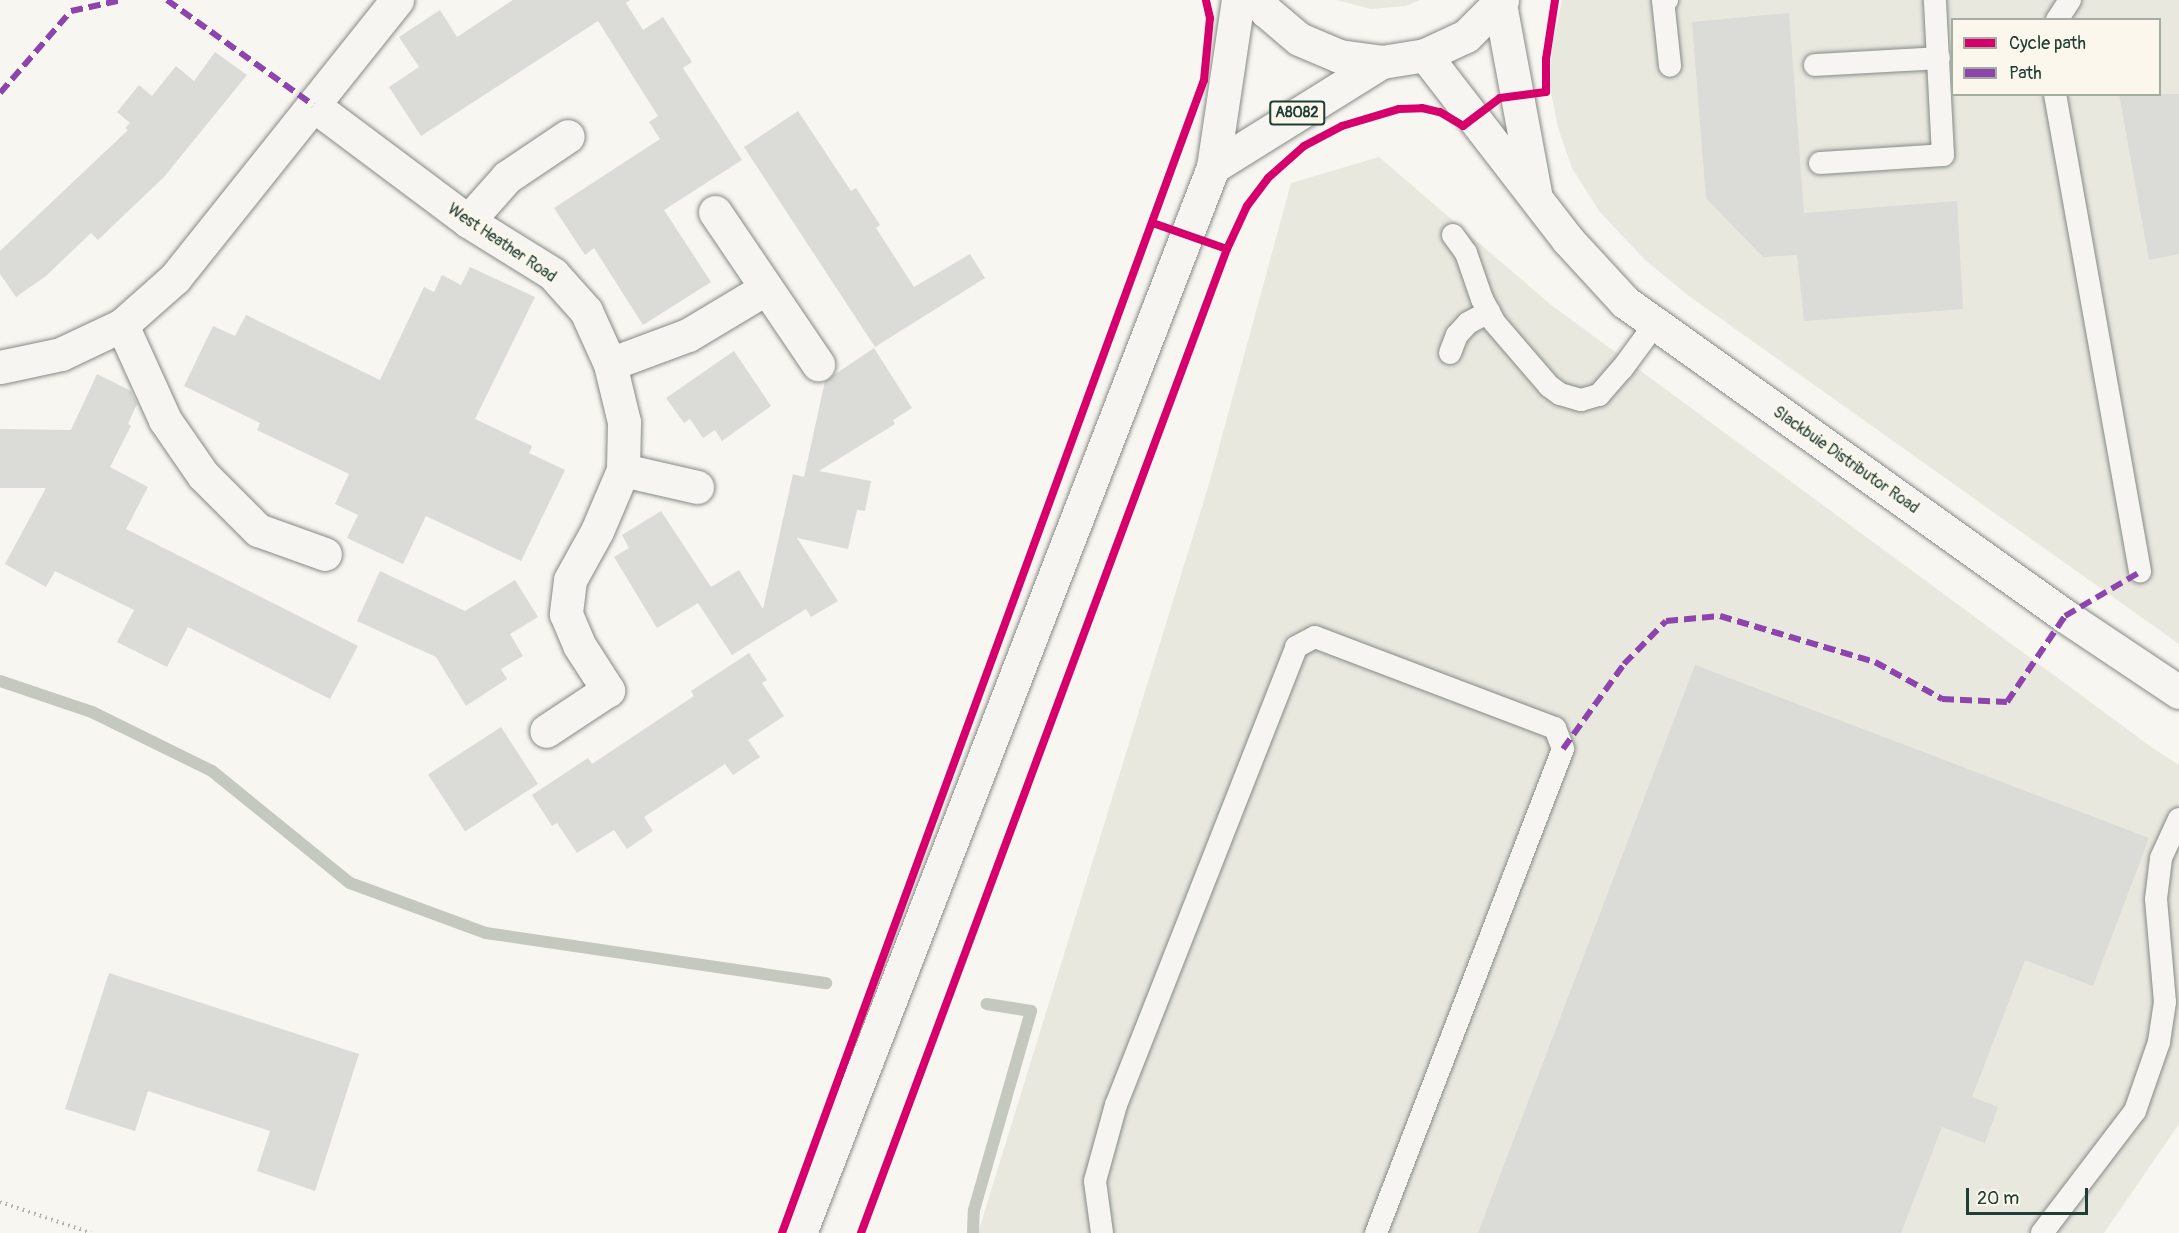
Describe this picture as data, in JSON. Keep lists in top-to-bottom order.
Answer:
{
  "streets": {
    "street": ["A8082", "West Heather Road", "Slackbuie Distributor Road"]
  },
  "crossings": [
    ["A8082", "Slackbuie Distributor Road"]
  ],
  "legend": ["Cycle path", "Path"],
  "scale_bar": "20 m"
}
